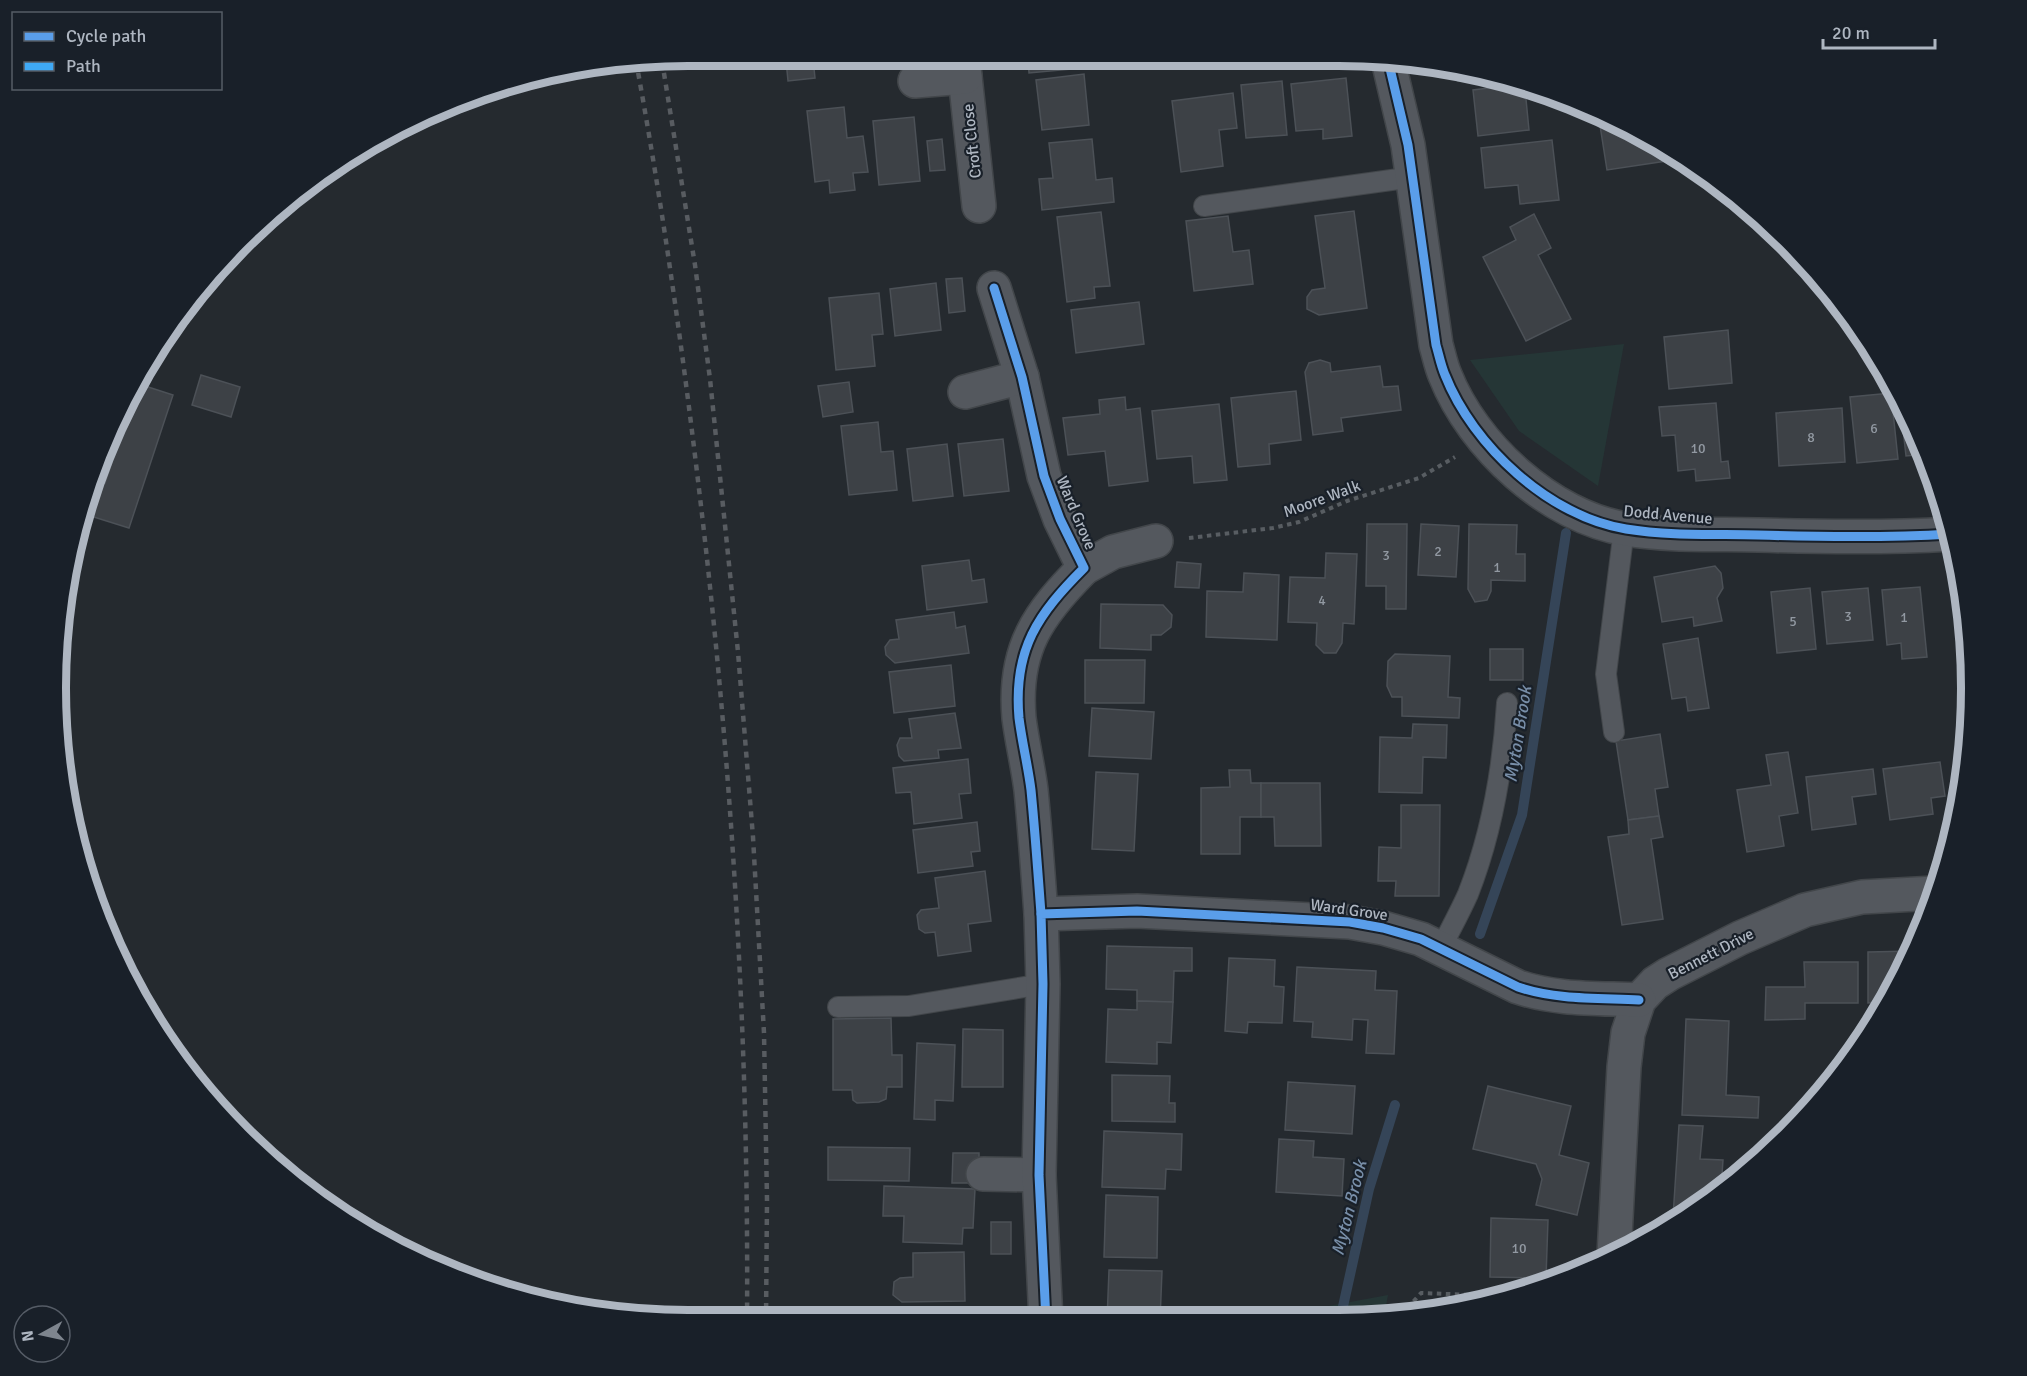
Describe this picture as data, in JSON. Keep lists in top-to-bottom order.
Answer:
{
  "streets": {
    "street": [
      "Croft Close",
      "Ward Grove",
      "Dodd Avenue",
      "Bennett Drive"
    ],
    "path": ["Moore Walk"]
  },
  "crossings": [
    ["Moore Walk", "Ward Grove"],
    ["Moore Walk", "Dodd Avenue"],
    ["Ward Grove", "Bennett Drive"]
  ],
  "water": ["Myton Brook"],
  "house_numbers": [
    "6",
    "8",
    "10",
    "2",
    "3",
    "1",
    "4",
    "3",
    "1",
    "5",
    "10"
  ],
  "legend": ["Cycle path", "Path"],
  "scale_bar": "20 m",
  "north": "left"
}
